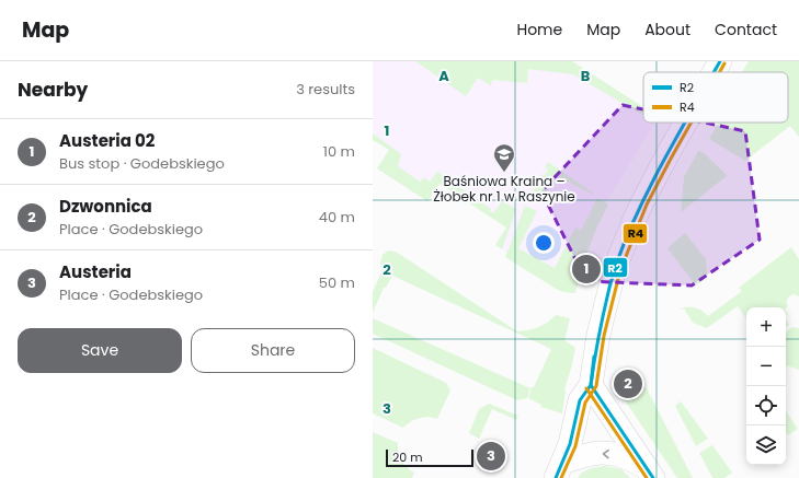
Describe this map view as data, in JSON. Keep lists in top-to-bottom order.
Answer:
{
  "places": {
    "school or university": ["Baśniowa Kraina – Żłobek nr 1 w Raszynie"]
  },
  "lines": ["transit line R2", "transit line R4"],
  "legend": ["R2", "R4"],
  "scale_bar": "20 m",
  "page": {
    "header": "Map",
    "nav": [
      "Home",
      "Map",
      "About",
      "Contact"
    ],
    "heading": ["Nearby", "3 results"],
    "list": [
      {
        "mark": "1",
        "name": "Austeria 02",
        "note": "Bus stop · Godebskiego",
        "value": "10 m"
      },
      {
        "mark": "2",
        "name": "Dzwonnica",
        "note": "Place · Godebskiego",
        "value": "40 m"
      },
      {
        "mark": "3",
        "name": "Austeria",
        "note": "Place · Godebskiego",
        "value": "50 m"
      }
    ],
    "pins": ["1", "2", "3"],
    "map_buttons": ["+", "−"],
    "buttons": ["Save", "Share"],
    "scale": "20 m"
  },
  "grid": {
    "columns": ["A", "B"],
    "rows": ["1", "2", "3"]
  }
}
